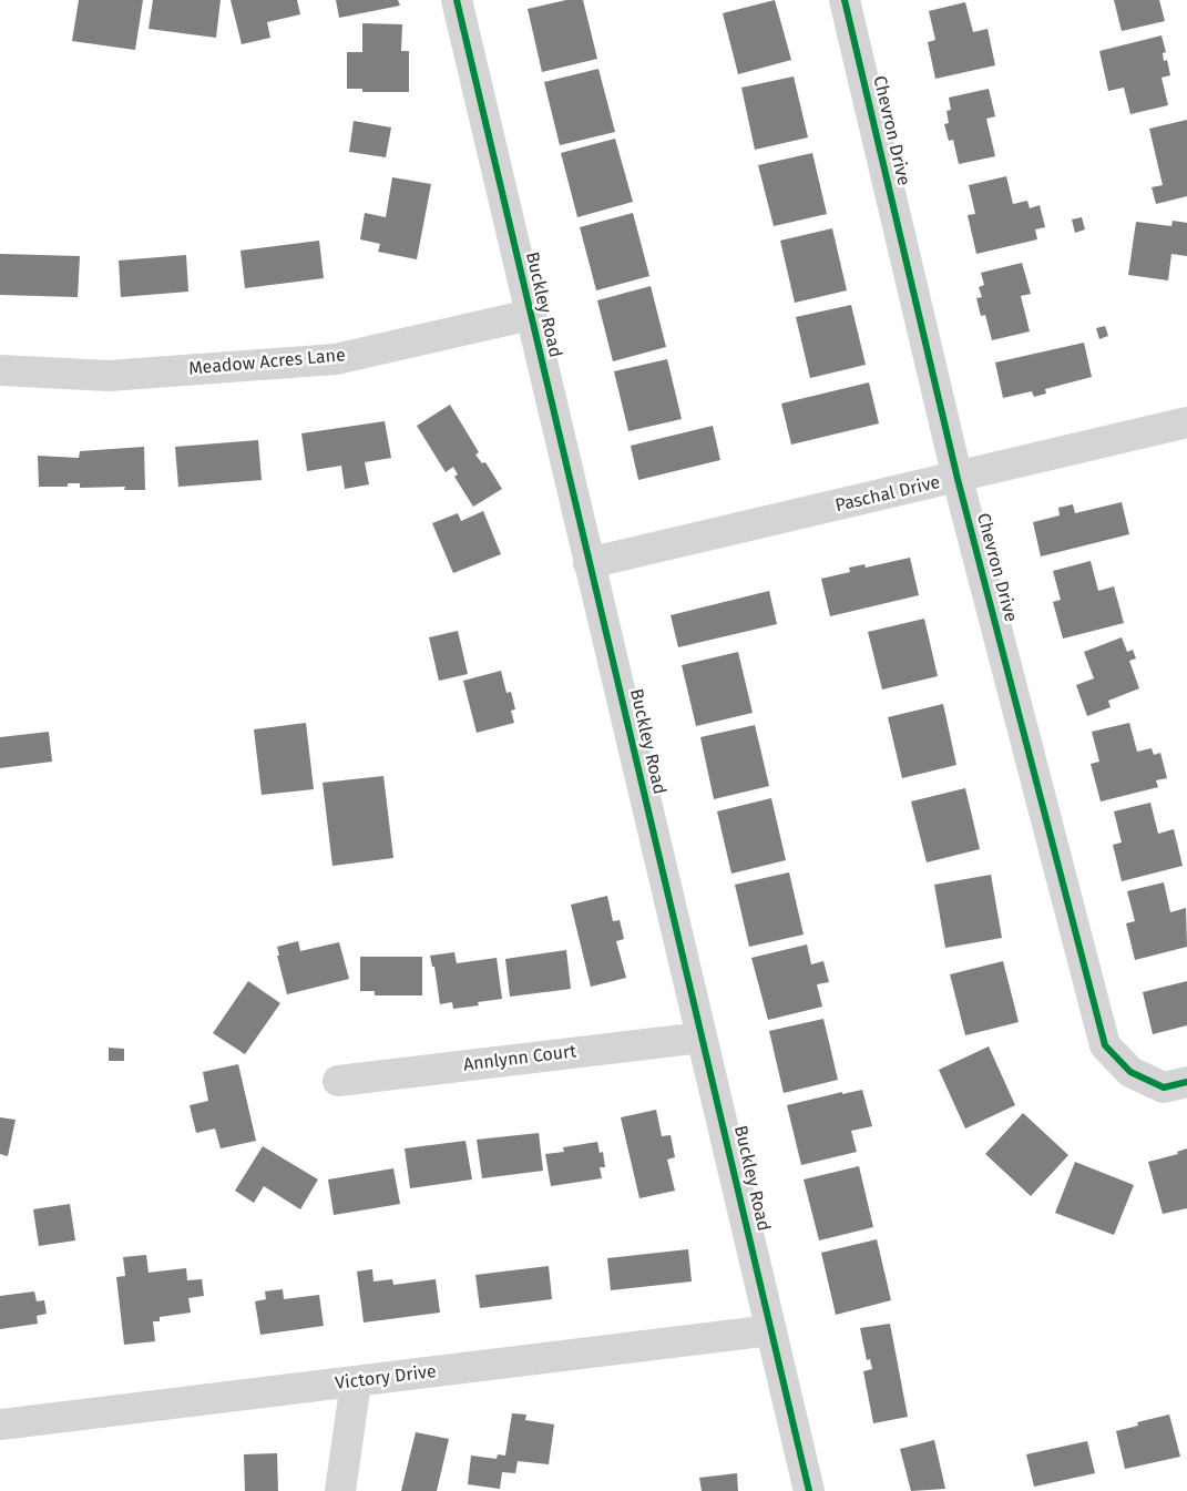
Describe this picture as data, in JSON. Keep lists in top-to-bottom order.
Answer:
{
  "streets": {
    "street": [
      "Chevron Drive",
      "Buckley Road",
      "Meadow Acres Lane",
      "Paschal Drive",
      "Annlynn Court",
      "Victory Drive"
    ]
  },
  "crossings": [
    ["Chevron Drive", "Paschal Drive"],
    ["Buckley Road", "Meadow Acres Lane"],
    ["Buckley Road", "Paschal Drive"],
    ["Buckley Road", "Annlynn Court"],
    ["Buckley Road", "Victory Drive"]
  ]
}
